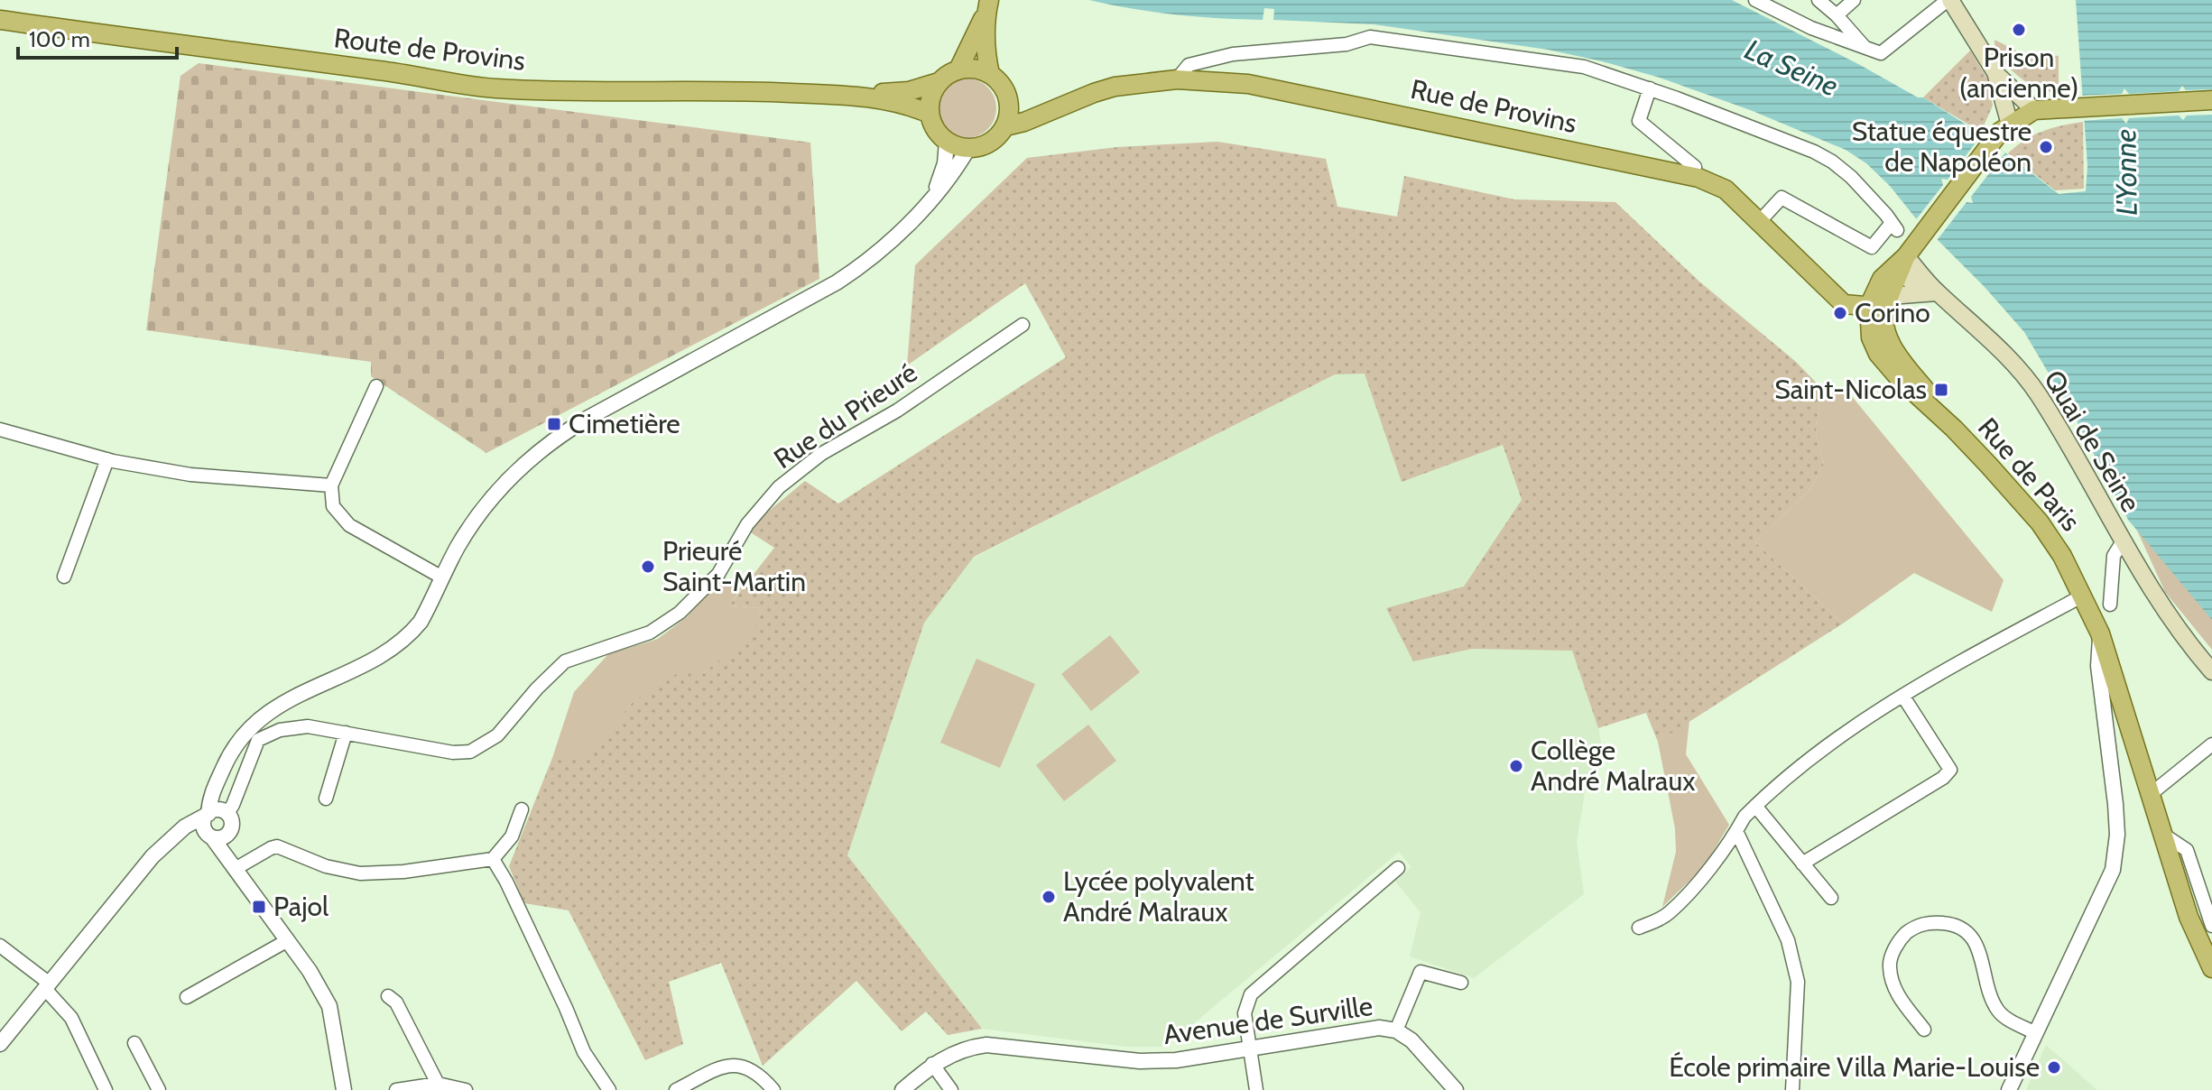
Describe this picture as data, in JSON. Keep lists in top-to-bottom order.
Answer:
{
  "streets": {
    "main road": [
      "Route de Provins",
      "Rue de Provins",
      "Quai de Seine",
      "Rue de Paris"
    ],
    "street": ["Rue du Prieuré", "Avenue de Surville"]
  },
  "crossings": [
    ["Rue de Provins", "Rue de Paris"]
  ],
  "water": ["La Seine", "L'Yonne"],
  "places": {
    "other": [
      "Prison (ancienne)",
      "Statue équestre de Napoléon",
      "Corino",
      "Prieuré Saint-Martin",
      "Collège André Malraux",
      "Lycée polyvalent André Malraux",
      "École primaire Villa Marie-Louise"
    ],
    "transit": ["Saint-Nicolas", "Cimetière", "Pajol"]
  },
  "scale_bar": "100 m"
}
